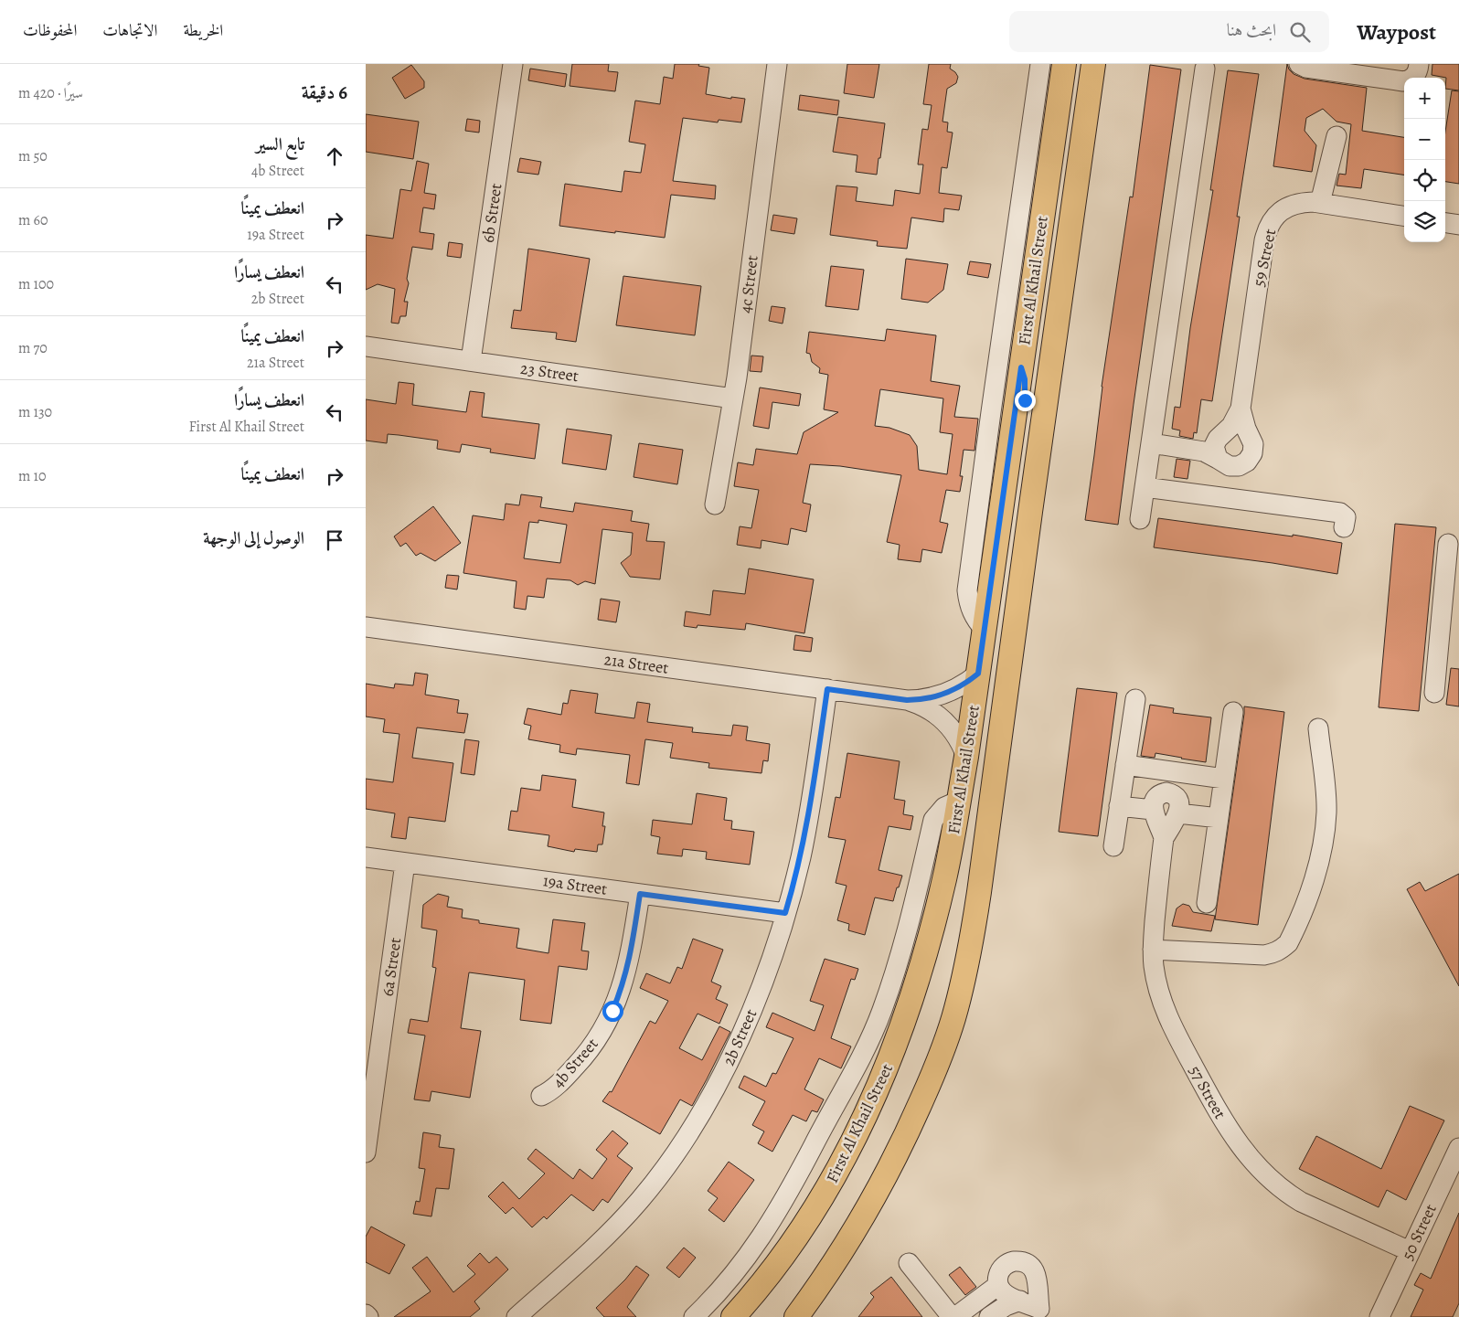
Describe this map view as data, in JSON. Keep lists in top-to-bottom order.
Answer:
{
  "streets": {
    "main road": ["First Al Khail Street"],
    "street": [
      "6b Street",
      "59 Street",
      "4c Street",
      "23 Street",
      "21a Street",
      "19a Street",
      "6a Street",
      "2b Street",
      "4b Street",
      "57 Street",
      "50 Street"
    ]
  },
  "crossings": [
    ["6b Street", "23 Street"],
    ["First Al Khail Street", "21a Street"],
    ["4c Street", "23 Street"],
    ["21a Street", "2b Street"],
    ["19a Street", "6a Street"],
    ["19a Street", "2b Street"],
    ["19a Street", "4b Street"],
    ["57 Street", "50 Street"]
  ],
  "page": {
    "header": "Waypost",
    "search": "ابحث هنا",
    "nav": ["الخريطة", "الاتجاهات", "المحفوظات"],
    "heading": ["6 دقيقة", "سيرًا · 420 m"],
    "map_buttons": ["+", "−"],
    "list": [
      ["تابع السير", "4b Street", "50 m"],
      ["انعطف يمينًا", "19a Street", "60 m"],
      ["انعطف يسارًا", "2b Street", "100 m"],
      ["انعطف يمينًا", "21a Street", "70 m"],
      ["انعطف يسارًا", "First Al Khail Street", "130 m"],
      ["انعطف يمينًا", "10 m"],
      "الوصول إلى الوجهة"
    ]
  }
}
